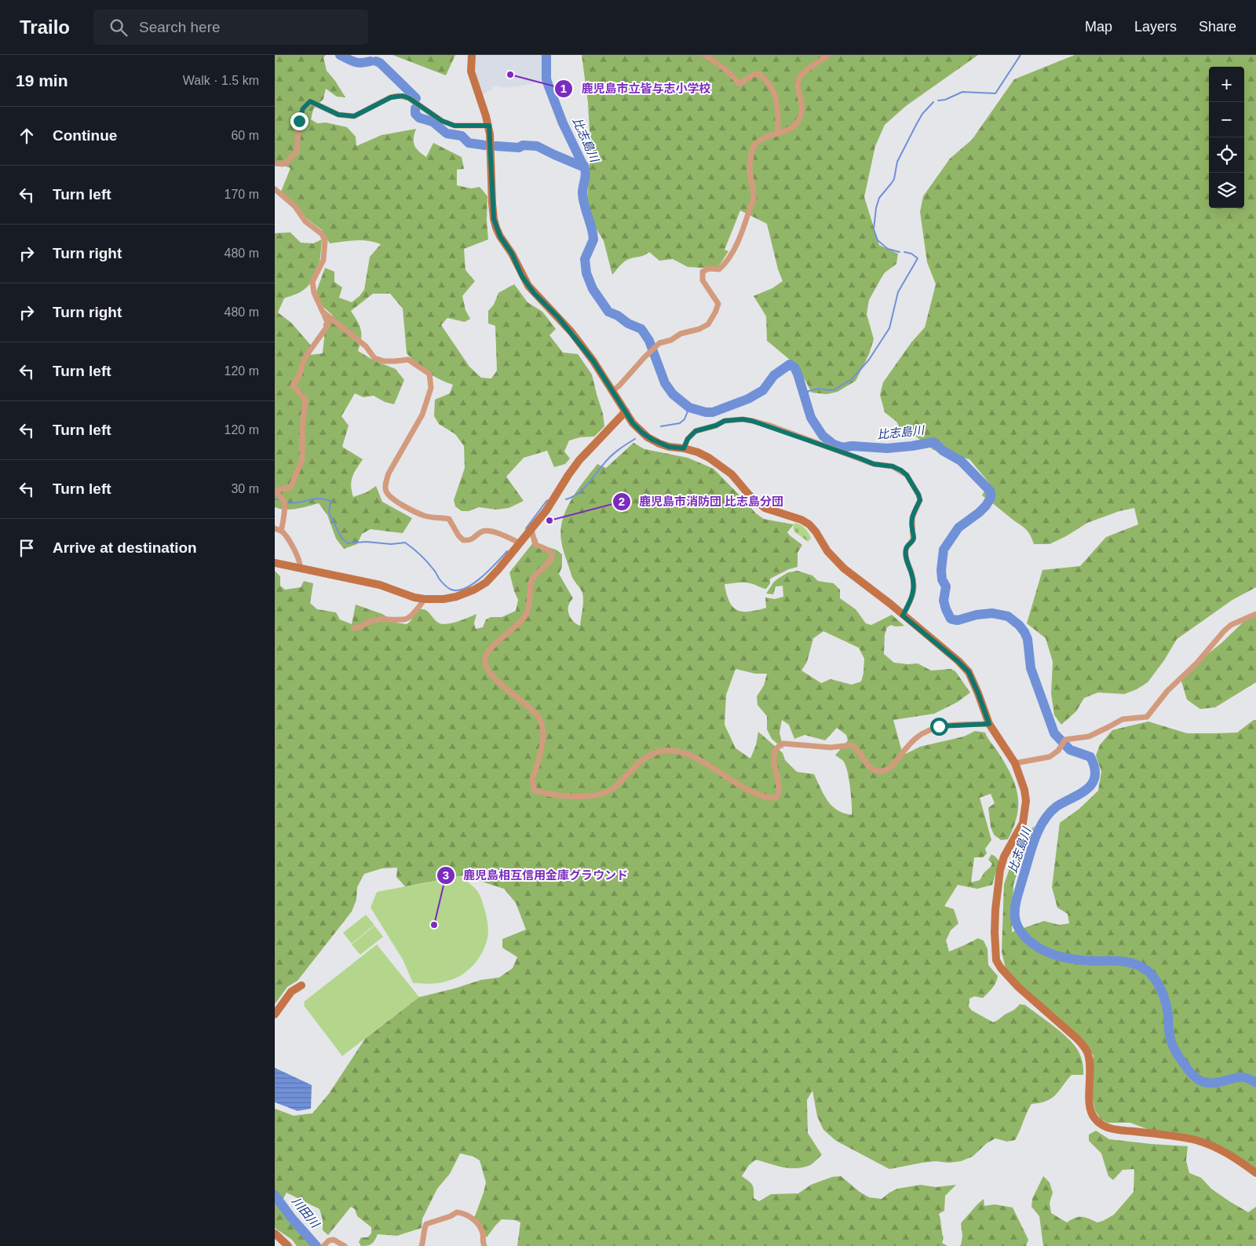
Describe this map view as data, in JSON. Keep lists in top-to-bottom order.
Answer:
{
  "water": ["比志島川", "川田川"],
  "places": ["鹿児島市立皆与志小学校", "鹿児島市消防団 比志島分団", "鹿児島相互信用金庫グラウンド"],
  "page": {
    "header": "Trailo",
    "search": "Search here",
    "nav": ["Map", "Layers", "Share"],
    "heading": ["19 min", "Walk · 1.5 km"],
    "map_buttons": ["+", "−"],
    "list": [
      ["Continue", "60 m"],
      ["Turn left", "170 m"],
      ["Turn right", "480 m"],
      ["Turn right", "480 m"],
      ["Turn left", "120 m"],
      ["Turn left", "120 m"],
      ["Turn left", "30 m"],
      "Arrive at destination"
    ]
  }
}
